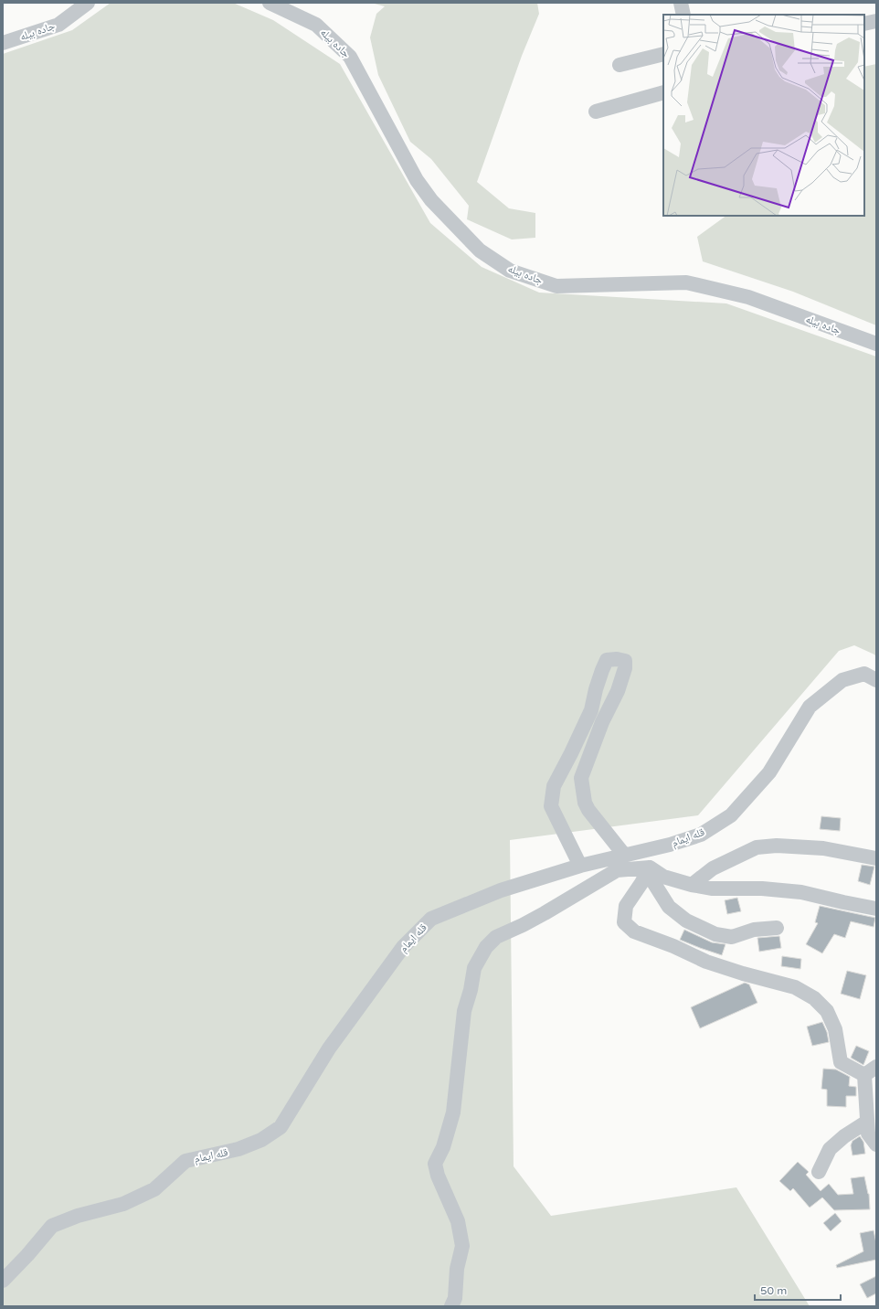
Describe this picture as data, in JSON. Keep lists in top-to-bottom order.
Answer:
{
  "streets": {
    "street": ["جاده بیله", "قله ایمام"]
  },
  "scale_bar": "50 m"
}
